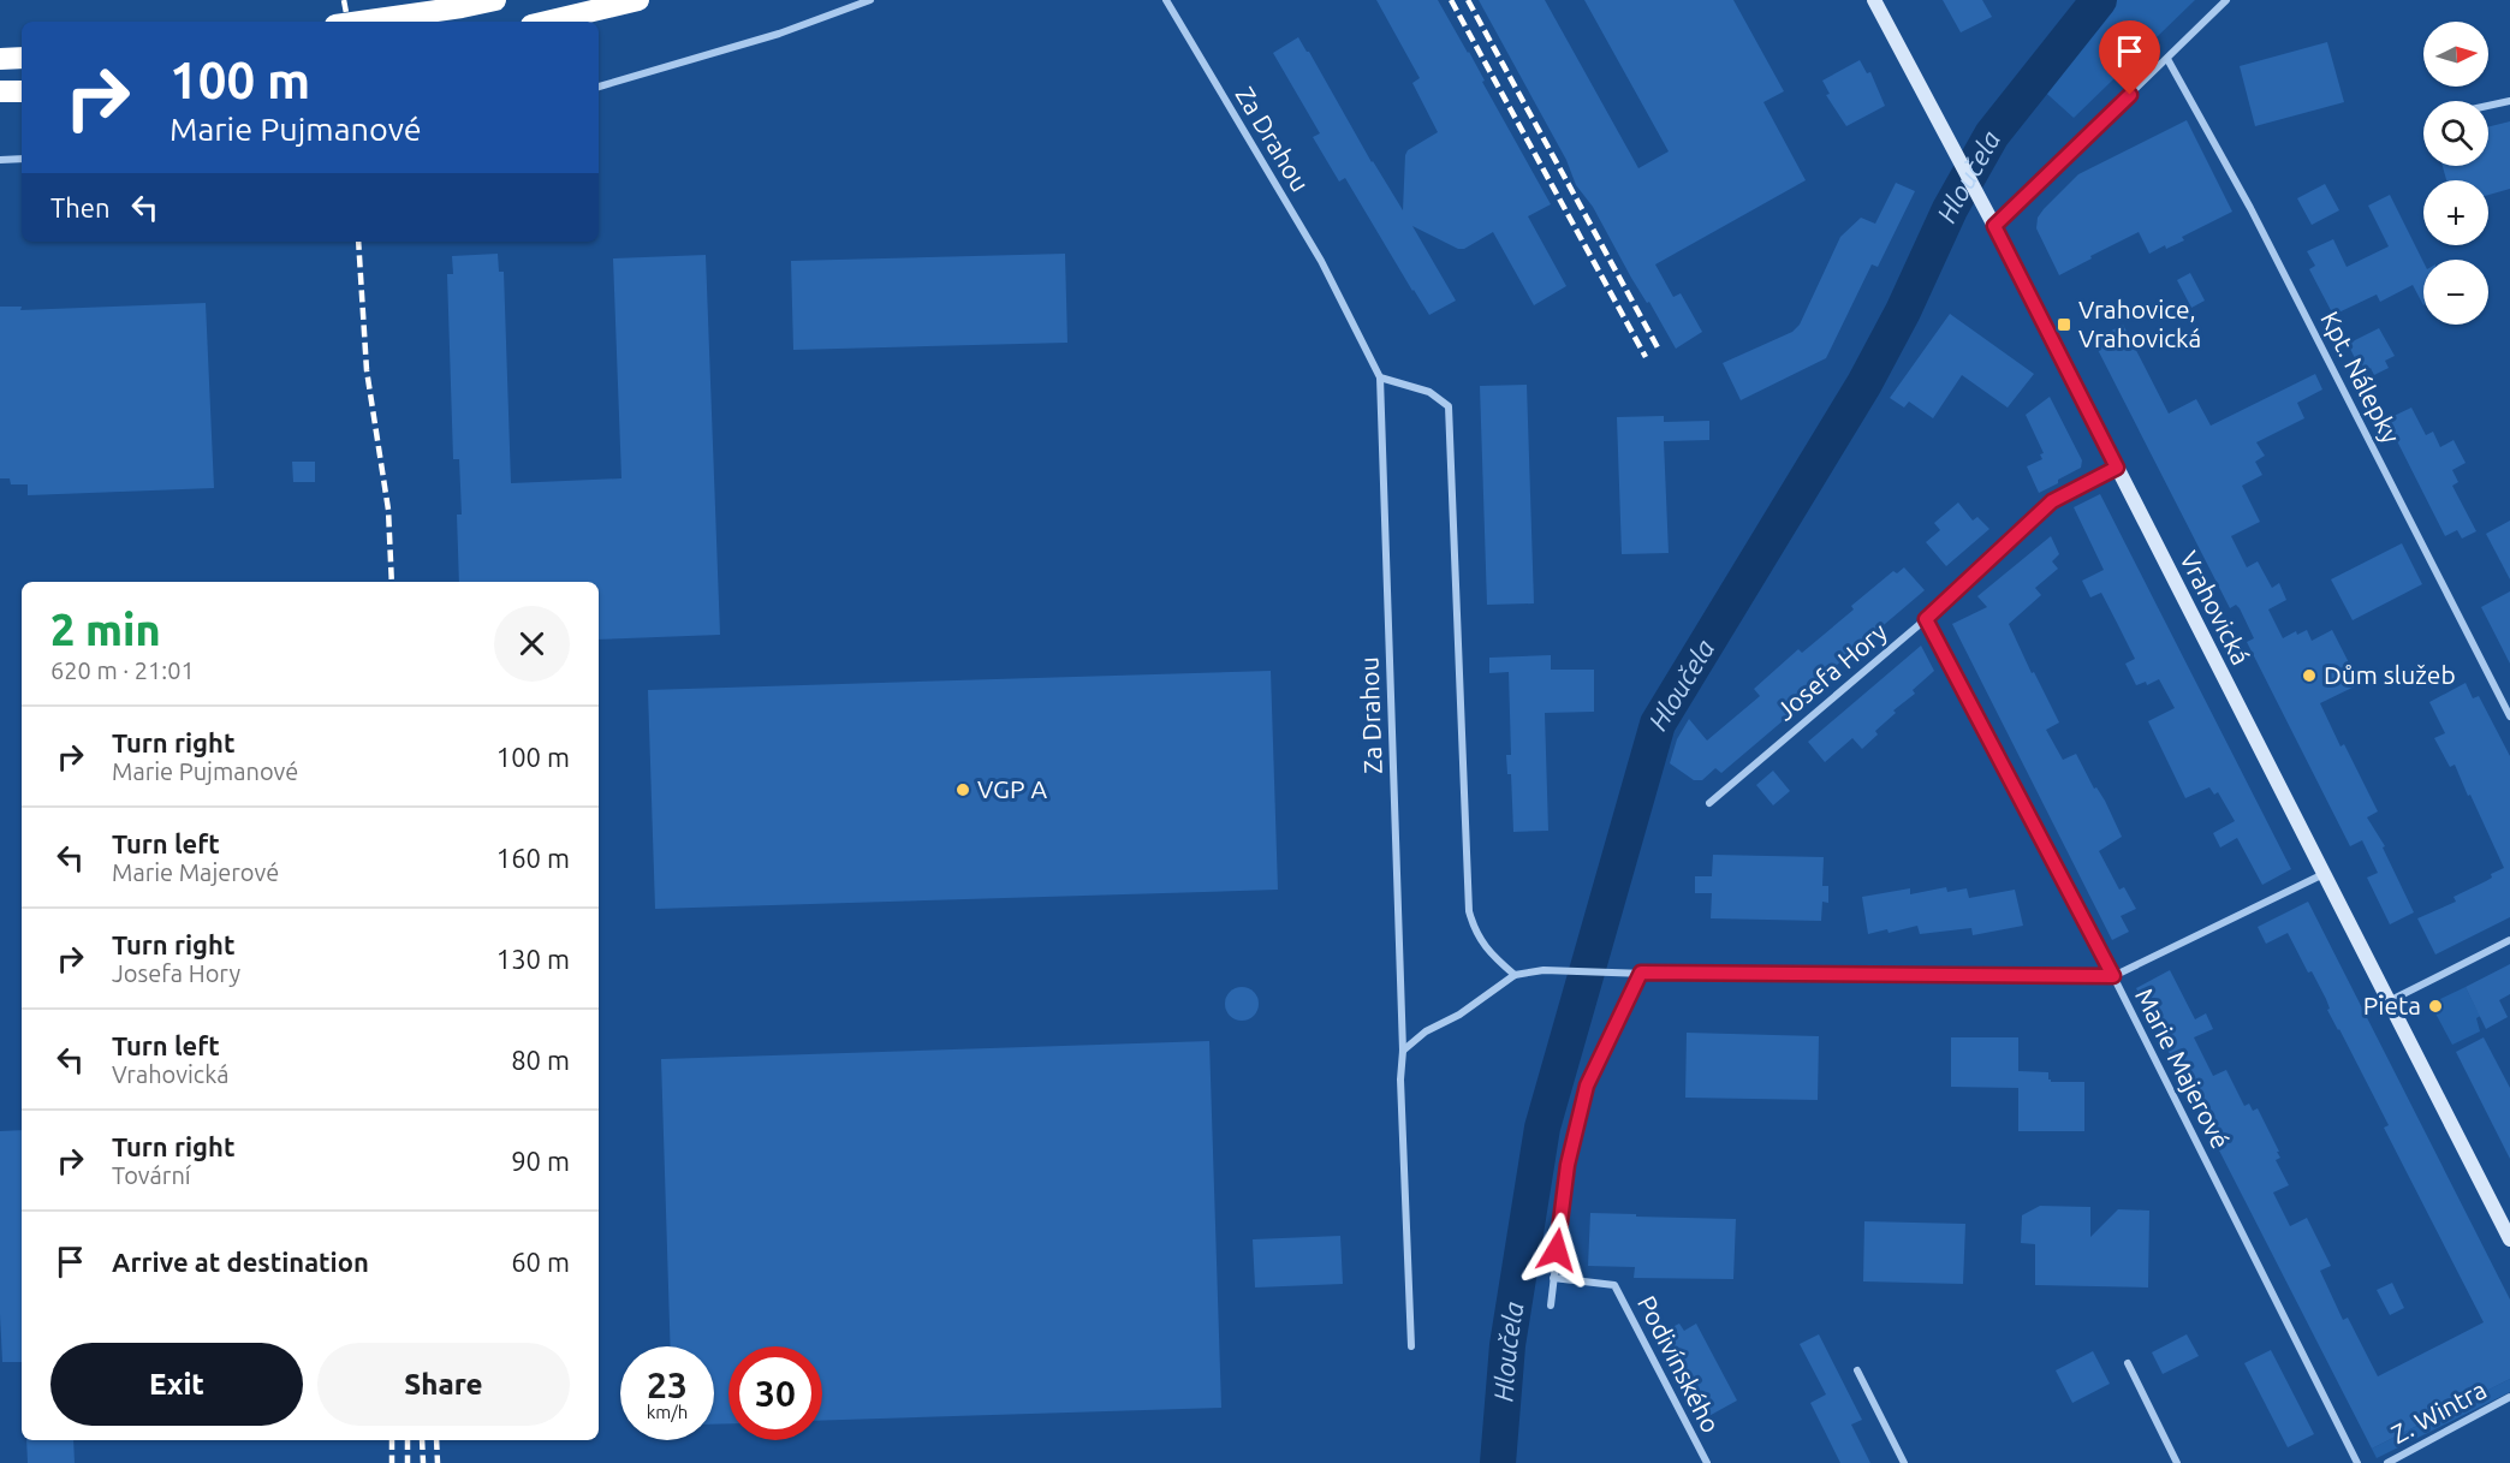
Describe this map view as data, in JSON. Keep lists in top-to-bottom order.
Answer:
{
  "streets": {
    "street": [
      "Za Drahou",
      "Kpt. Nálepky",
      "Vrahovická",
      "Josefa Hory",
      "Marie Majerové",
      "Podivínského",
      "Z. Wintra"
    ]
  },
  "crossings": [
    ["Vrahovická", "Josefa Hory"],
    ["Josefa Hory", "Marie Majerové"]
  ],
  "water": ["Hloučela"],
  "places": {
    "transit": ["Vrahovice, Vrahovická"],
    "other": ["Dům služeb", "VGP A", "Pieta"]
  },
  "north": "right",
  "page": {
    "map_buttons": ["+", "−"],
    "turn": ["100 m", "Marie Pujmanové"],
    "then": "Then",
    "heading": ["2 min", "620 m · 21:01"],
    "list": [
      {
        "name": "Turn right",
        "note": "Marie Pujmanové",
        "value": "100 m"
      },
      {
        "name": "Turn left",
        "note": "Marie Majerové",
        "value": "160 m"
      },
      {
        "name": "Turn right",
        "note": "Josefa Hory",
        "value": "130 m"
      },
      {
        "name": "Turn left",
        "note": "Vrahovická",
        "value": "80 m"
      },
      {
        "name": "Turn right",
        "note": "Tovární",
        "value": "90 m"
      },
      {
        "name": "Arrive at destination",
        "value": "60 m"
      }
    ],
    "buttons": ["Exit", "Share"],
    "speed": "23 km/h",
    "limit": "30"
  }
}
